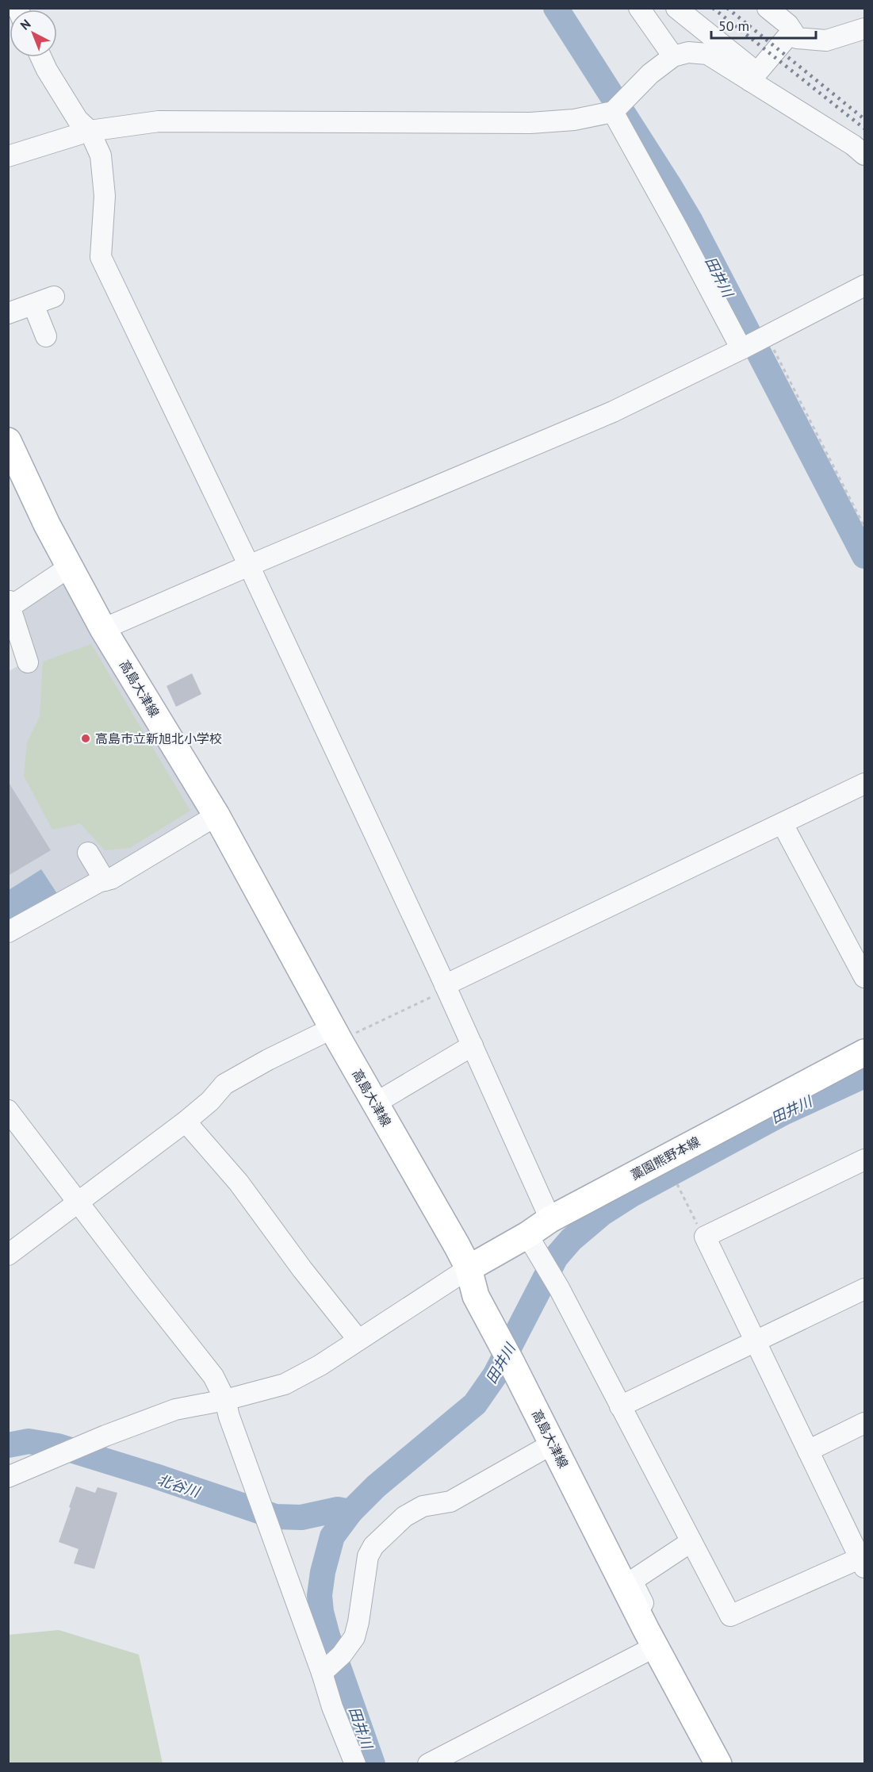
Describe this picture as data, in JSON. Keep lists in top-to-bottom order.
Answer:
{
  "streets": {
    "main road": ["高島大津線", "藁園熊野本線"]
  },
  "crossings": [
    ["高島大津線", "藁園熊野本線"]
  ],
  "water": ["田井川", "北谷川"],
  "places": ["高島市立新旭北小学校"],
  "scale_bar": "50 m",
  "north": "top left"
}
